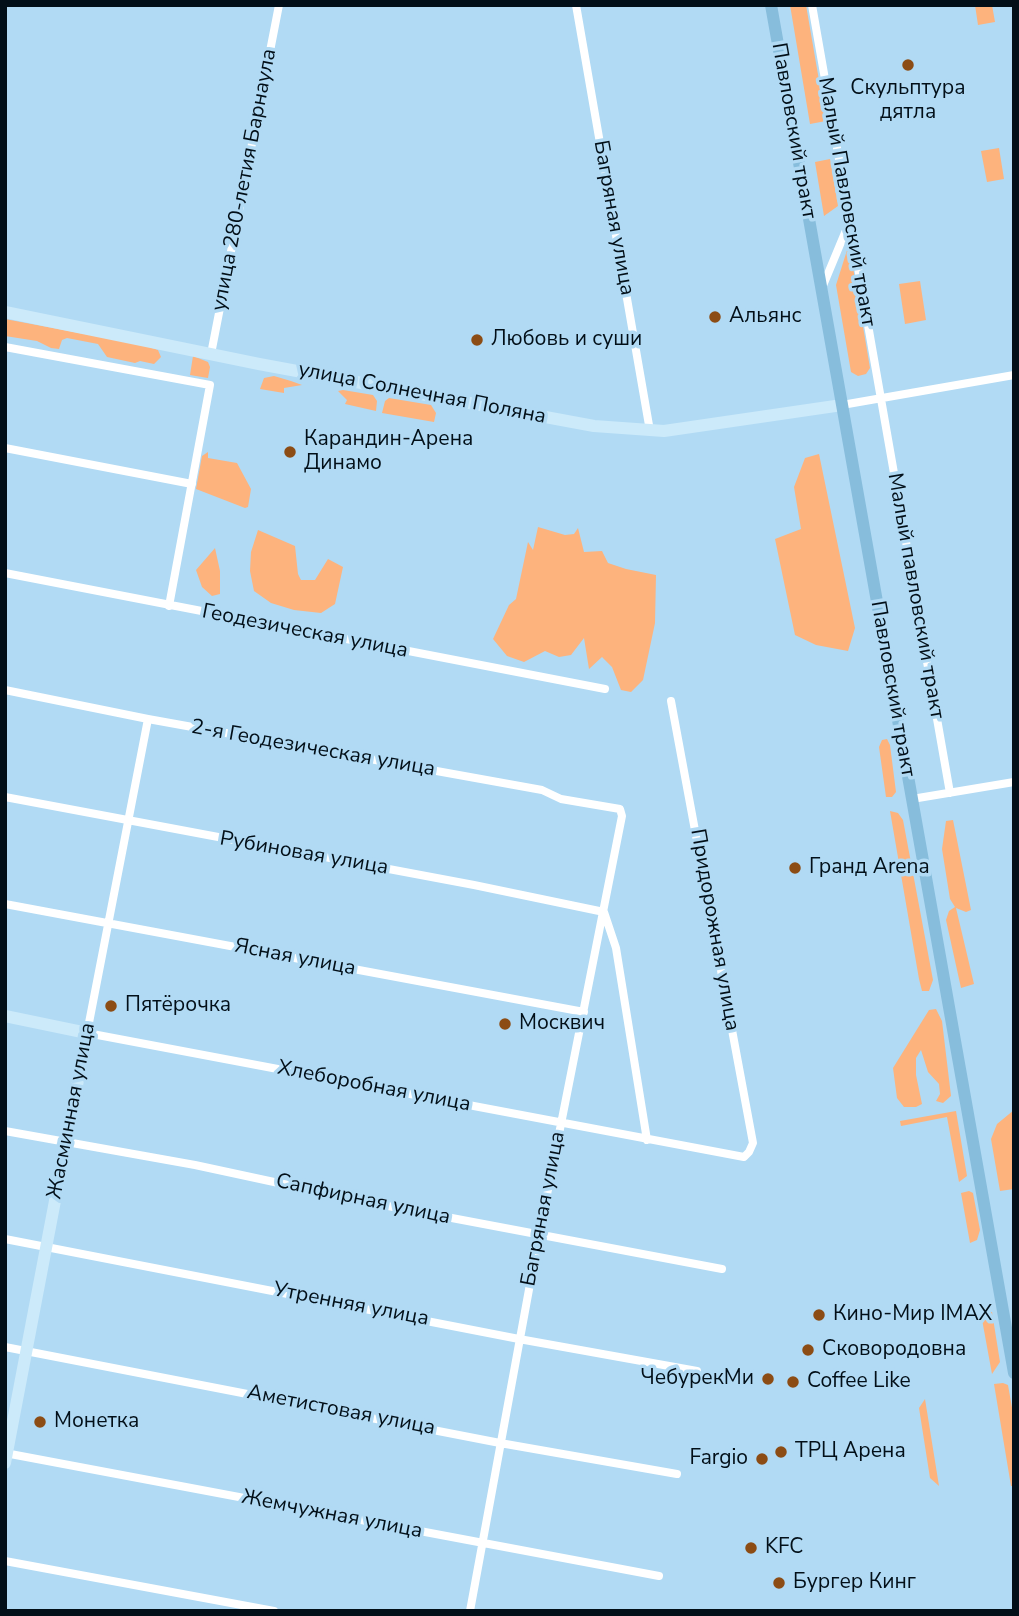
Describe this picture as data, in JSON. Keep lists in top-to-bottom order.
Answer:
{
  "streets": {
    "main road": ["Павловский тракт"],
    "street": [
      "улица 280-летия Барнаула",
      "Малый Павловский тракт",
      "Багряная улица",
      "улица Солнечная Поляна",
      "Малый павловский тракт",
      "Геодезическая улица",
      "2-я Геодезическая улица",
      "Рубиновая улица",
      "Придорожная улица",
      "Ясная улица",
      "Хлеборобная улица",
      "Жасминная улица",
      "Сапфирная улица",
      "Утренняя улица",
      "Аметистовая улица",
      "Жемчужная улица"
    ]
  },
  "crossings": [
    ["Павловский тракт", "улица Солнечная Поляна"],
    ["улица 280-летия Барнаула", "улица Солнечная Поляна"],
    ["Малый Павловский тракт", "Малый павловский тракт"],
    ["Багряная улица", "улица Солнечная Поляна"],
    ["Багряная улица", "2-я Геодезическая улица"],
    ["Багряная улица", "Рубиновая улица"],
    ["Багряная улица", "Ясная улица"],
    ["Багряная улица", "Хлеборобная улица"],
    ["Багряная улица", "Сапфирная улица"],
    ["Багряная улица", "Утренняя улица"],
    ["Багряная улица", "Аметистовая улица"],
    ["Багряная улица", "Жемчужная улица"],
    ["2-я Геодезическая улица", "Жасминная улица"],
    ["Рубиновая улица", "Жасминная улица"],
    ["Придорожная улица", "Хлеборобная улица"],
    ["Ясная улица", "Жасминная улица"],
    ["Хлеборобная улица", "Жасминная улица"],
    ["Жасминная улица", "Сапфирная улица"],
    ["Жасминная улица", "Утренняя улица"],
    ["Жасминная улица", "Аметистовая улица"],
    ["Жасминная улица", "Жемчужная улица"]
  ],
  "places": [
    "Скульптура дятла",
    "Альянс",
    "Любовь и суши",
    "Карандин-Арена Динамо",
    "Гранд Arena",
    "Пятёрочка",
    "Москвич",
    "Кино-Мир IMAX",
    "Сковородовна",
    "ЧебурекМи",
    "Coffee Like",
    "Монетка",
    "ТРЦ Арена",
    "Fargio",
    "KFC",
    "Бургер Кинг"
  ]
}
